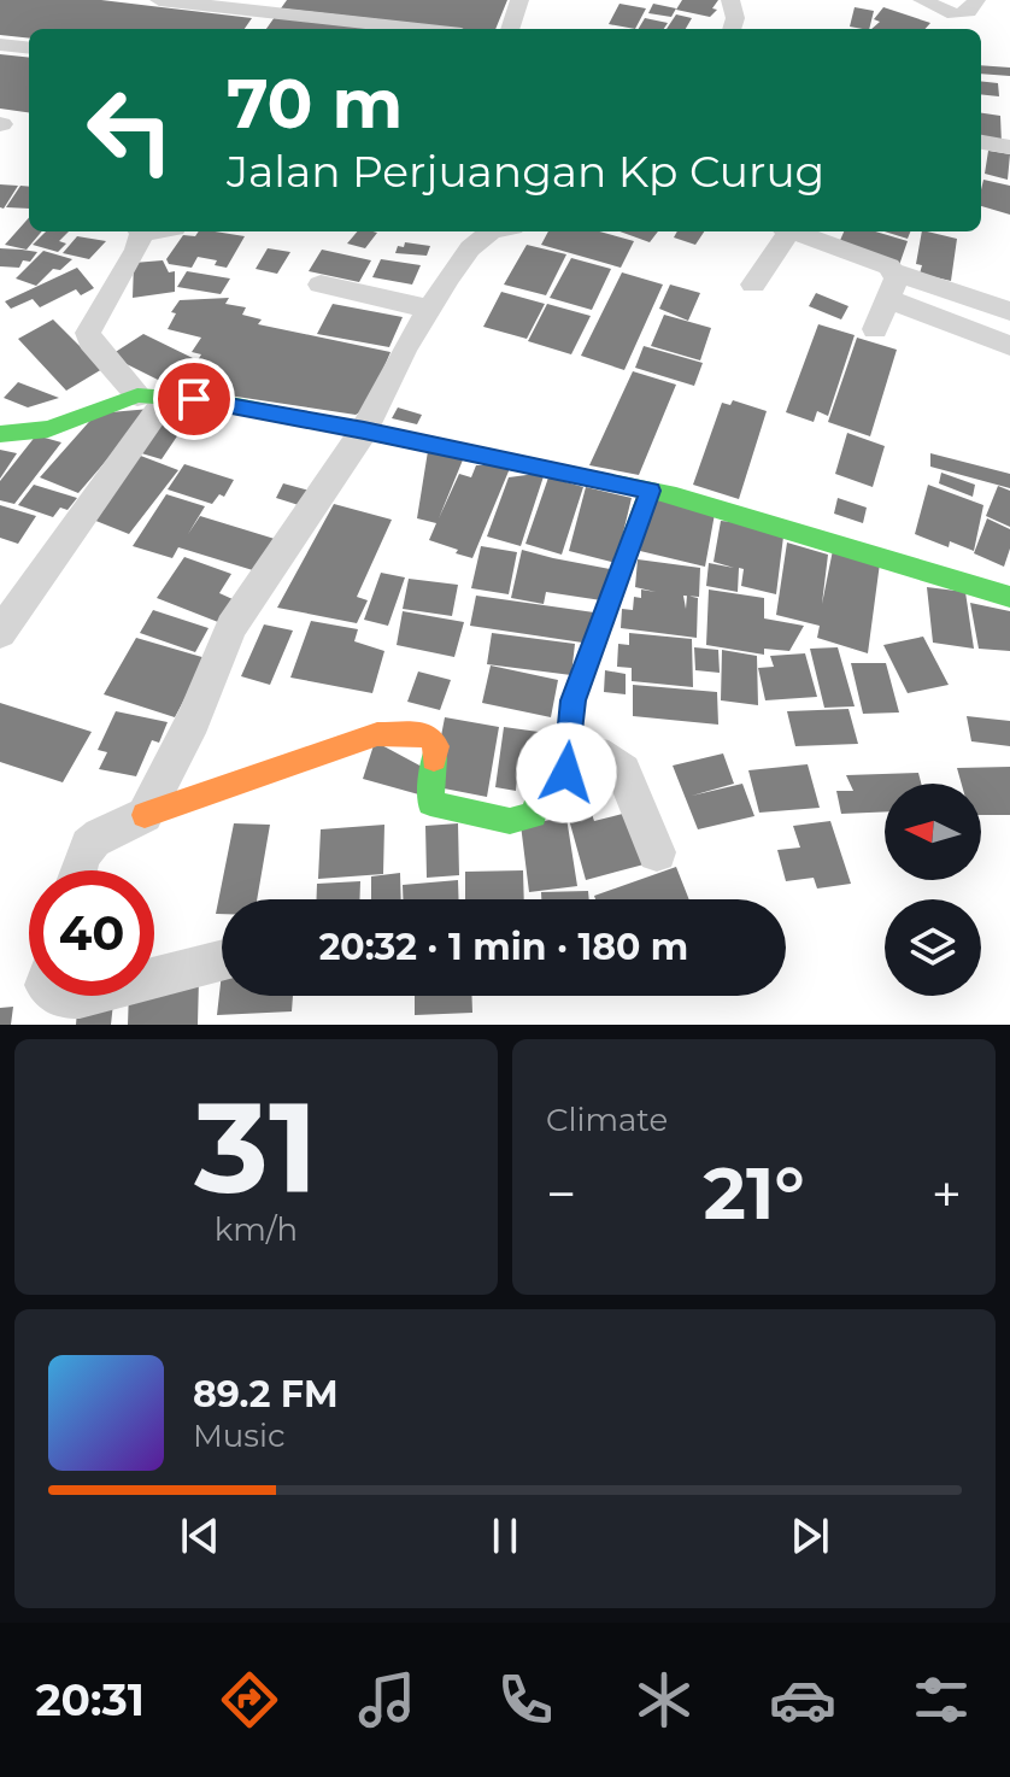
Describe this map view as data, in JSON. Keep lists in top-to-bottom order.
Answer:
{
  "north": "left",
  "page": {
    "turn": ["70 m", "Jalan Perjuangan Kp Curug"],
    "limit": "40",
    "trip": "20:32 · 1 min · 180 m",
    "tile": [
      ["31", "km/h"],
      "Climate"
    ],
    "heat": ["−", "21°", "+"],
    "song": ["89.2 FM", "Music"],
    "tabs": "20:31"
  }
}
